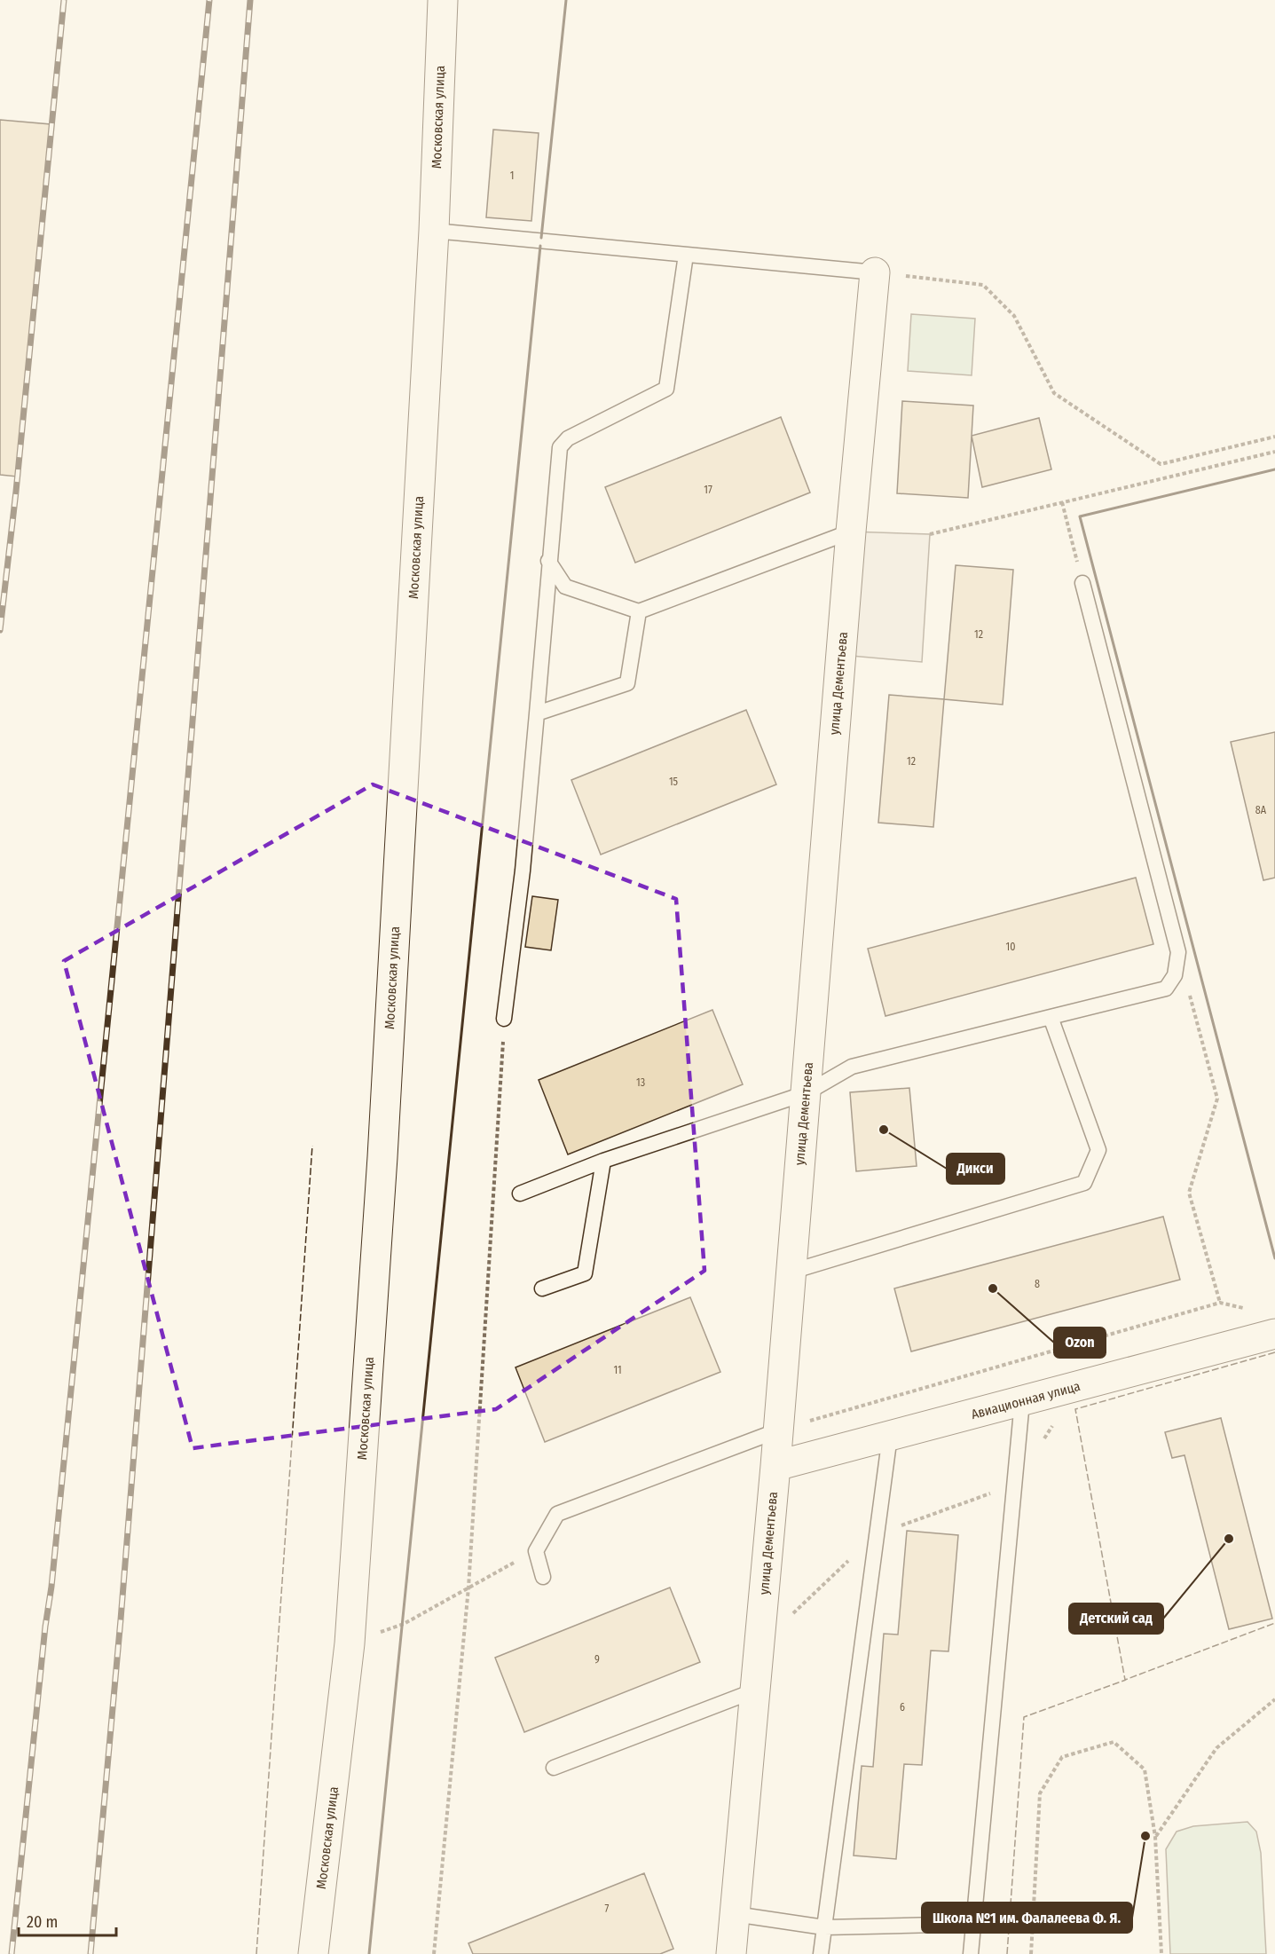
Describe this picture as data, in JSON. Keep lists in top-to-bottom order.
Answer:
{
  "streets": {
    "street": ["Московская улица", "улица Дементьева", "Авиационная улица"]
  },
  "crossings": [
    ["улица Дементьева", "Авиационная улица"]
  ],
  "places": [
    "Дикси",
    "Ozon",
    "Детский сад",
    "Школа №1 им. Фалалеева Ф. Я."
  ],
  "house_numbers": [
    "1",
    "17",
    "12",
    "12",
    "15",
    "8А",
    "10",
    "13",
    "8",
    "11",
    "9",
    "6",
    "7"
  ],
  "scale_bar": "20 m"
}
